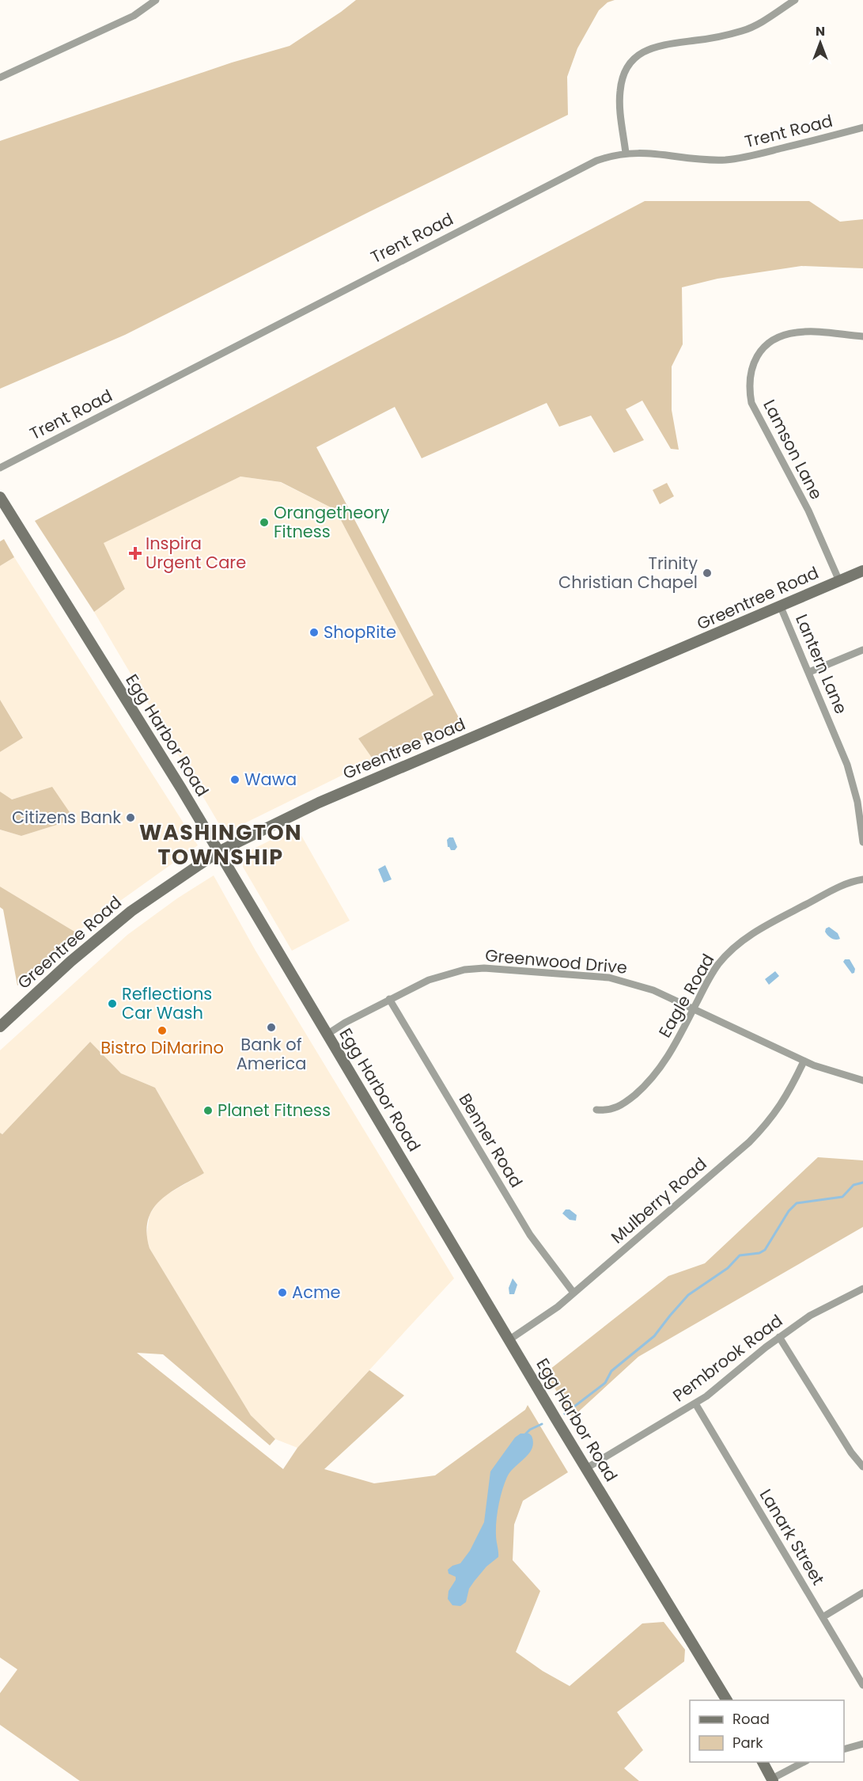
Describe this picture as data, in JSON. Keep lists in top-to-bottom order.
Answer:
{
  "streets": {
    "main road": ["Greentree Road", "Egg Harbor Road"],
    "street": [
      "Trent Road",
      "Lamson Lane",
      "Lantern Lane",
      "Greenwood Drive",
      "Eagle Road",
      "Benner Road",
      "Mulberry Road",
      "Pembrook Road",
      "Lanark Street"
    ]
  },
  "crossings": [
    ["Lamson Lane", "Greentree Road"],
    ["Greentree Road", "Lantern Lane"],
    ["Greentree Road", "Egg Harbor Road"],
    ["Egg Harbor Road", "Greenwood Drive"],
    ["Egg Harbor Road", "Mulberry Road"],
    ["Egg Harbor Road", "Pembrook Road"],
    ["Greenwood Drive", "Eagle Road"],
    ["Greenwood Drive", "Benner Road"],
    ["Greenwood Drive", "Mulberry Road"],
    ["Benner Road", "Mulberry Road"],
    ["Pembrook Road", "Lanark Street"]
  ],
  "districts": ["WASHINGTON TOWNSHIP"],
  "places": {
    "other": [
      "Orangetheory Fitness",
      "Trinity Christian Chapel",
      "ShopRite",
      "Wawa",
      "Citizens Bank",
      "Reflections Car Wash",
      "Bank of America",
      "Bistro DiMarino",
      "Planet Fitness",
      "Acme"
    ],
    "health": ["Inspira Urgent Care"]
  },
  "legend": ["Road", "Park"],
  "north": "top"
}
